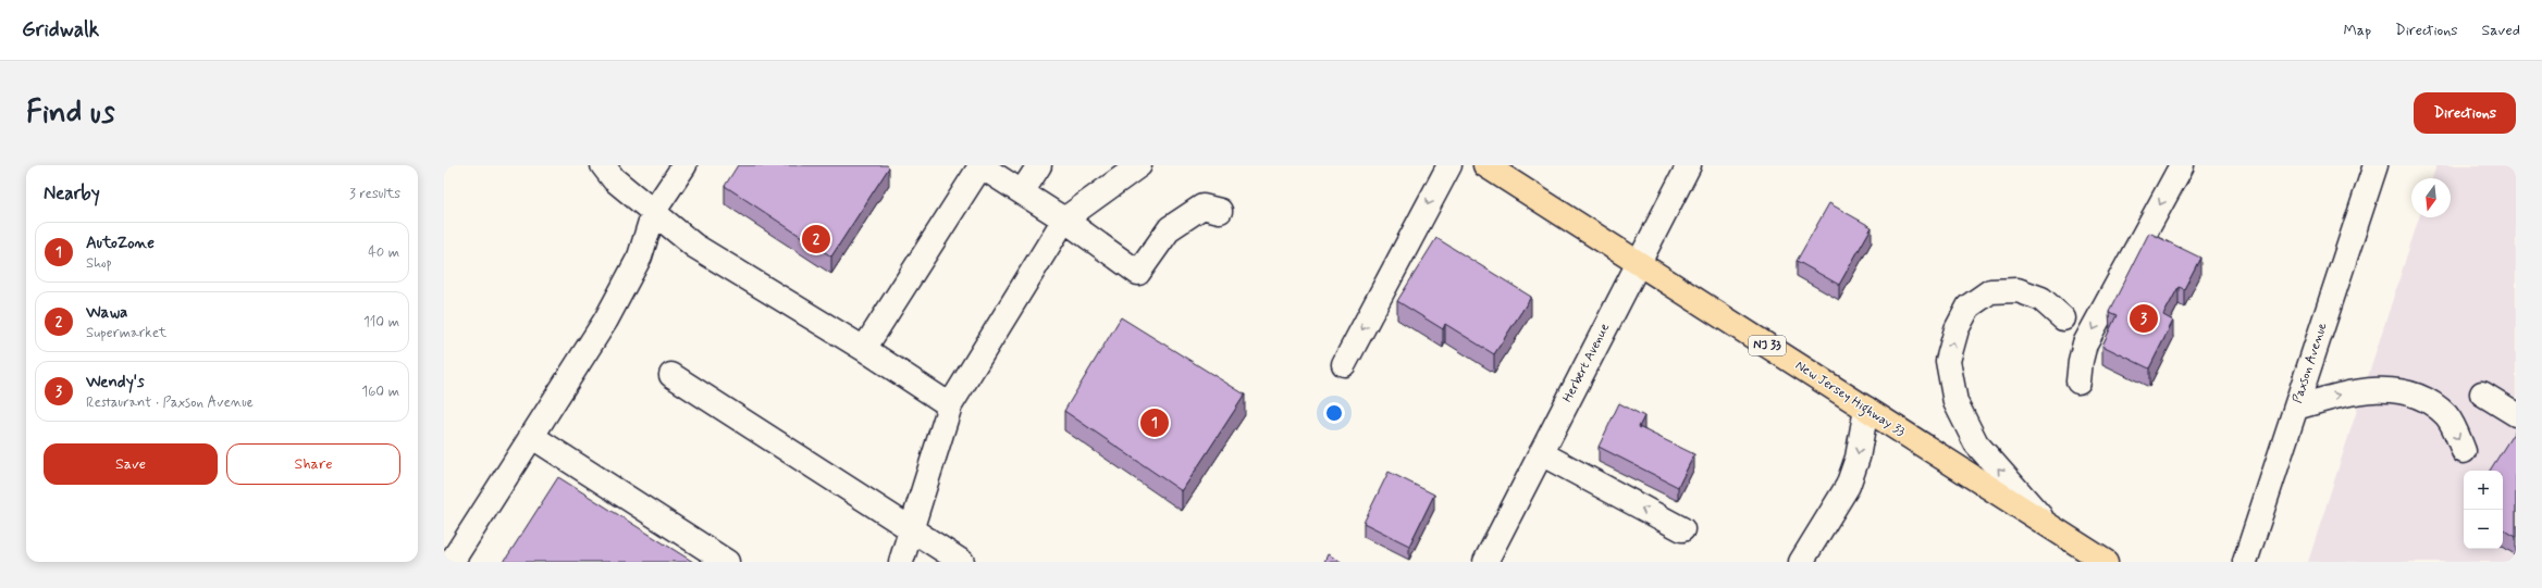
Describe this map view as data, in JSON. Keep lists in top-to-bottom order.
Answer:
{
  "streets": {
    "main road": ["NJ 33", "New Jersey Highway 33"],
    "street": ["Herbert Avenue", "Paxson Avenue"]
  },
  "crossings": [
    ["Herbert Avenue", "New Jersey Highway 33"]
  ],
  "north": "bottom",
  "page": {
    "header": "Gridwalk",
    "nav": ["Map", "Directions", "Saved"],
    "buttons": [
      "Directions",
      ["Save", "Share"]
    ],
    "title": "Find us",
    "heading": ["Nearby", "3 results"],
    "list": [
      {
        "mark": "1",
        "name": "AutoZone",
        "note": "Shop",
        "value": "40 m"
      },
      {
        "mark": "2",
        "name": "Wawa",
        "note": "Supermarket",
        "value": "110 m"
      },
      {
        "mark": "3",
        "name": "Wendy's",
        "note": "Restaurant · Paxson Avenue",
        "value": "160 m"
      }
    ],
    "pins": ["2", "3", "1"],
    "map_buttons": ["+", "−"]
  }
}
